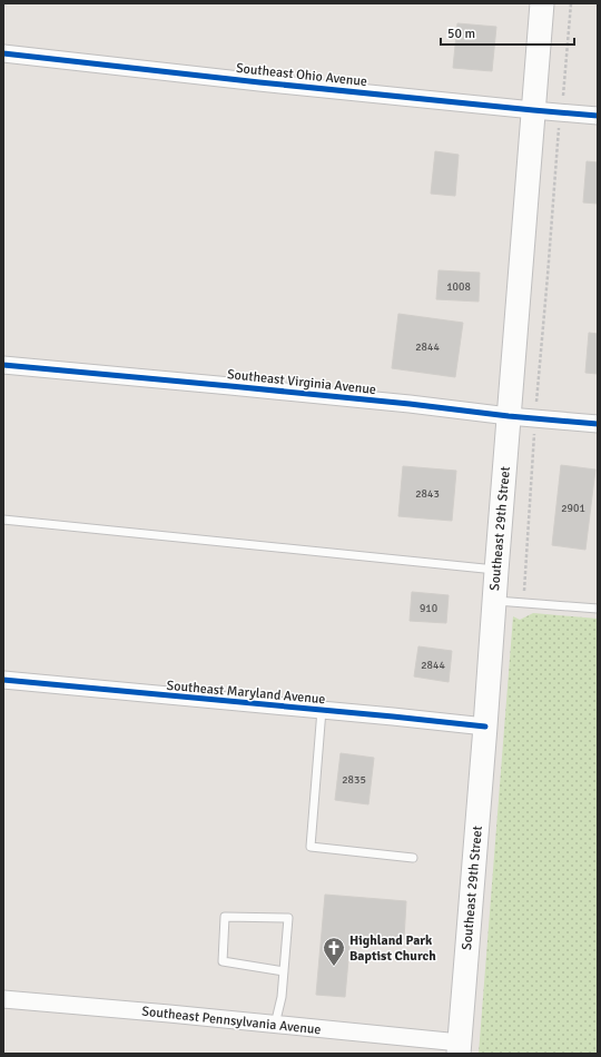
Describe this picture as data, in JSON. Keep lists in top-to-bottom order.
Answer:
{
  "streets": {
    "main road": ["Southeast 29th Street"],
    "street": [
      "Southeast Ohio Avenue",
      "Southeast Virginia Avenue",
      "Southeast Maryland Avenue",
      "Southeast Pennsylvania Avenue"
    ]
  },
  "crossings": [
    ["Southeast Ohio Avenue", "Southeast 29th Street"],
    ["Southeast Virginia Avenue", "Southeast 29th Street"],
    ["Southeast 29th Street", "Southeast Maryland Avenue"],
    ["Southeast 29th Street", "Southeast Pennsylvania Avenue"]
  ],
  "places": {
    "church": ["Highland Park Baptist Church"]
  },
  "house_numbers": [
    "1008",
    "2844",
    "2843",
    "2901",
    "910",
    "2844",
    "2835"
  ],
  "scale_bar": "50 m"
}
